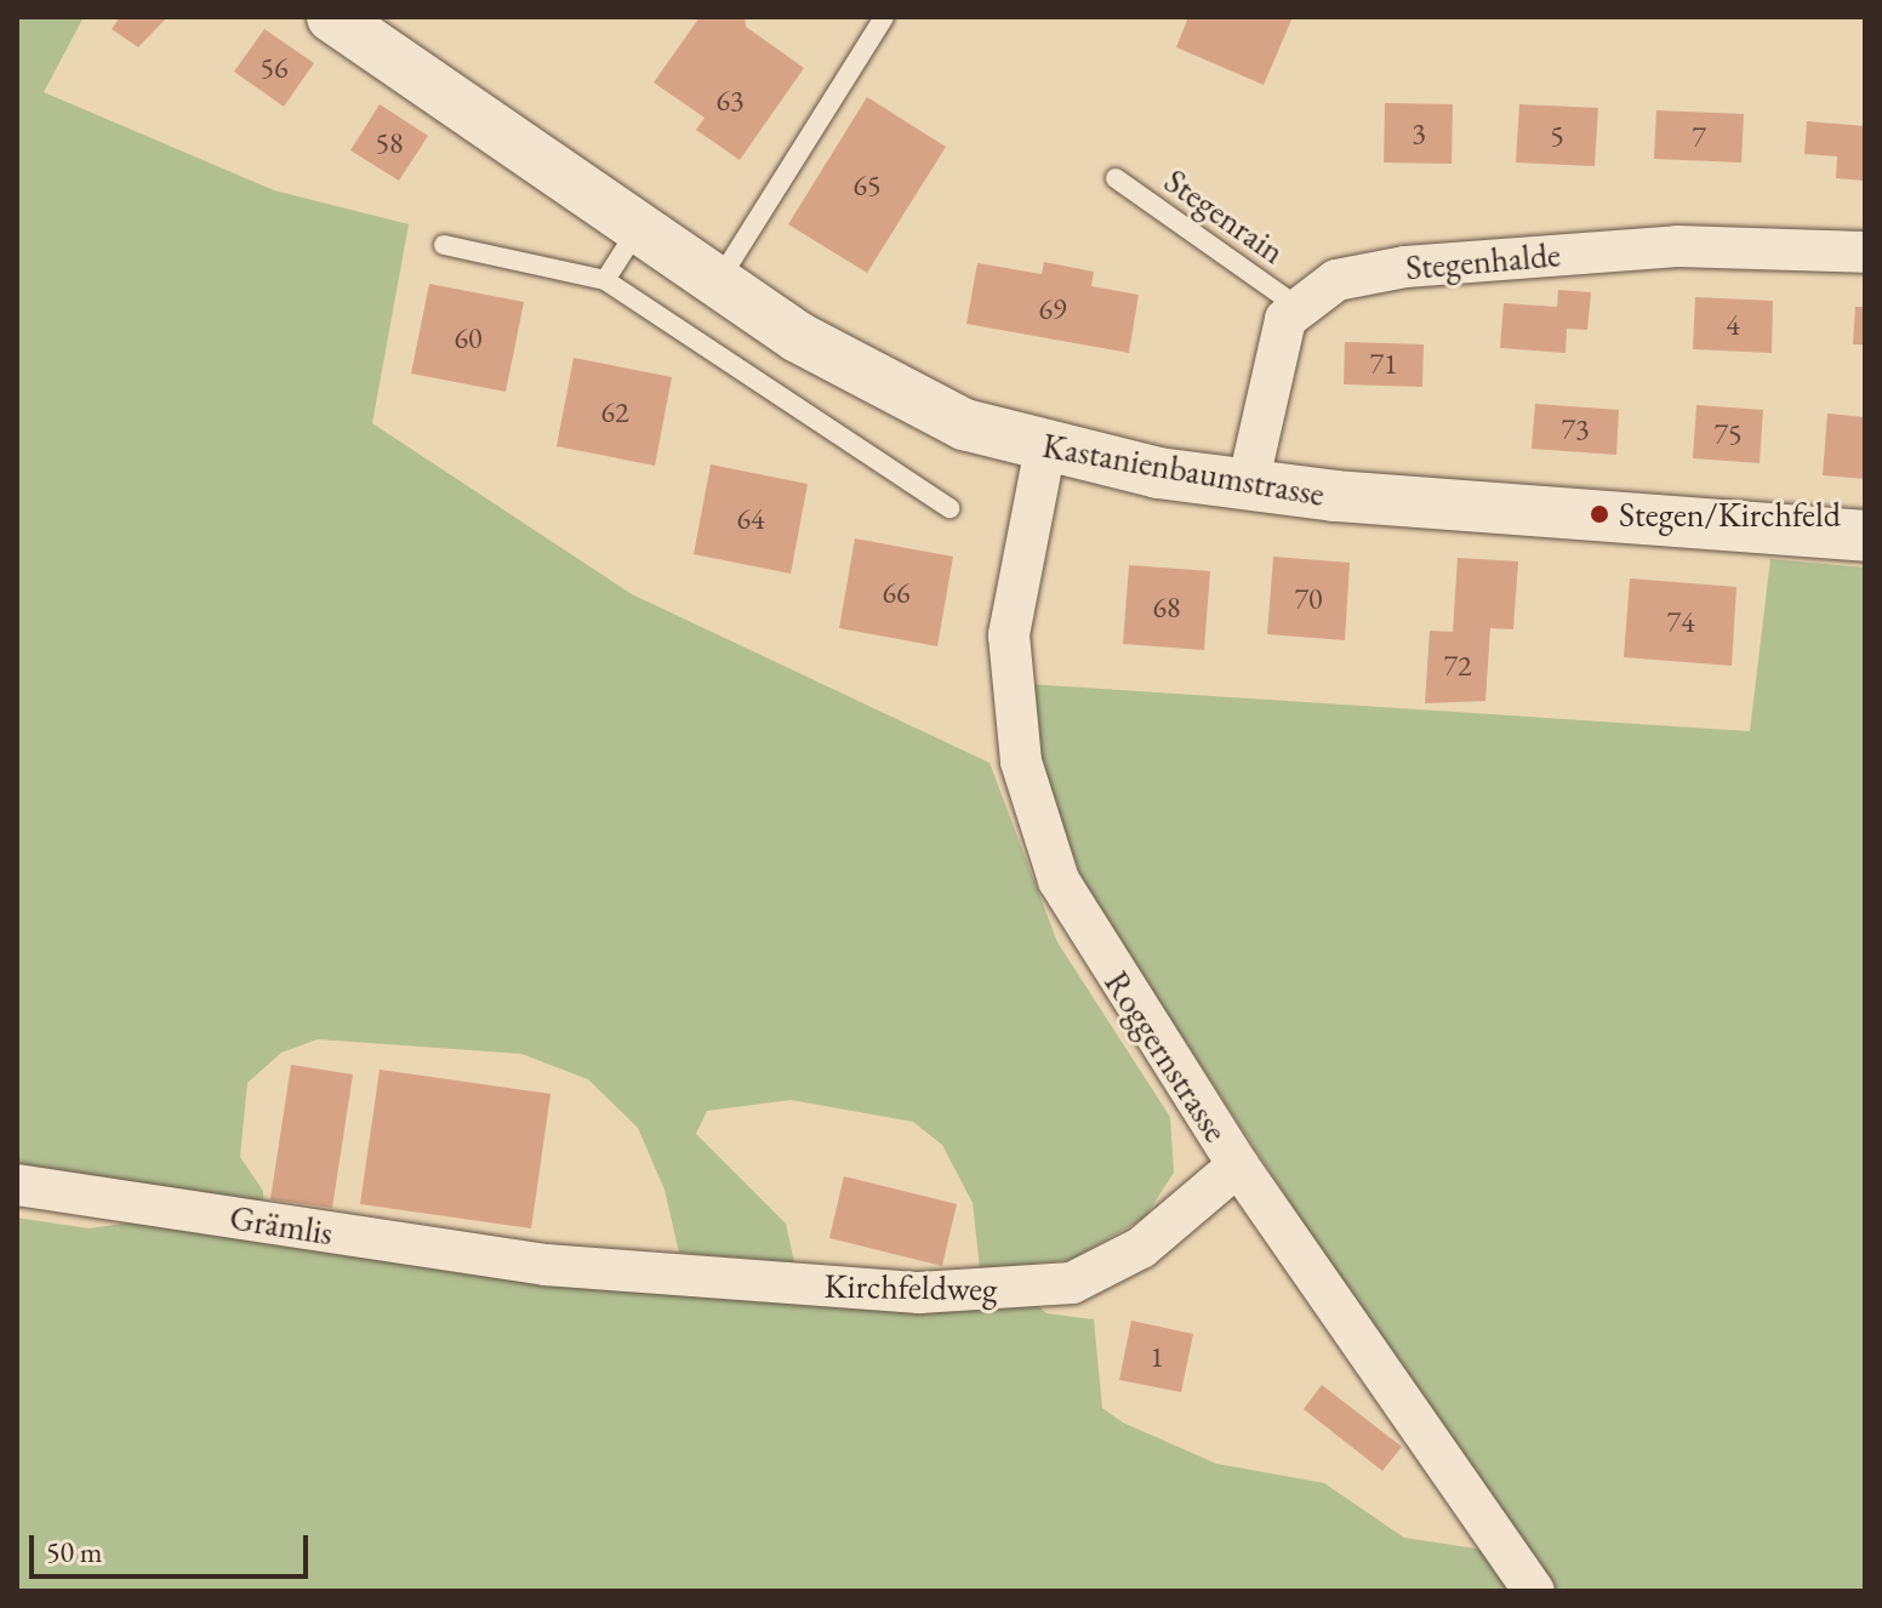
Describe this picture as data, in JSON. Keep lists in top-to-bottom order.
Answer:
{
  "streets": {
    "street": [
      "Stegenhalde",
      "Kastanienbaumstrasse",
      "Roggernstrasse",
      "Grämlis",
      "Kirchfeldweg"
    ],
    "lane": ["Stegenrain"]
  },
  "crossings": [
    ["Stegenrain", "Stegenhalde"],
    ["Kastanienbaumstrasse", "Roggernstrasse"],
    ["Roggernstrasse", "Kirchfeldweg"],
    ["Grämlis", "Kirchfeldweg"]
  ],
  "places": ["Stegen/Kirchfeld"],
  "house_numbers": [
    "56",
    "63",
    "3",
    "5",
    "7",
    "58",
    "65",
    "69",
    "4",
    "60",
    "71",
    "62",
    "73",
    "75",
    "64",
    "66",
    "70",
    "68",
    "74",
    "72",
    "1"
  ],
  "scale_bar": "50 m"
}
